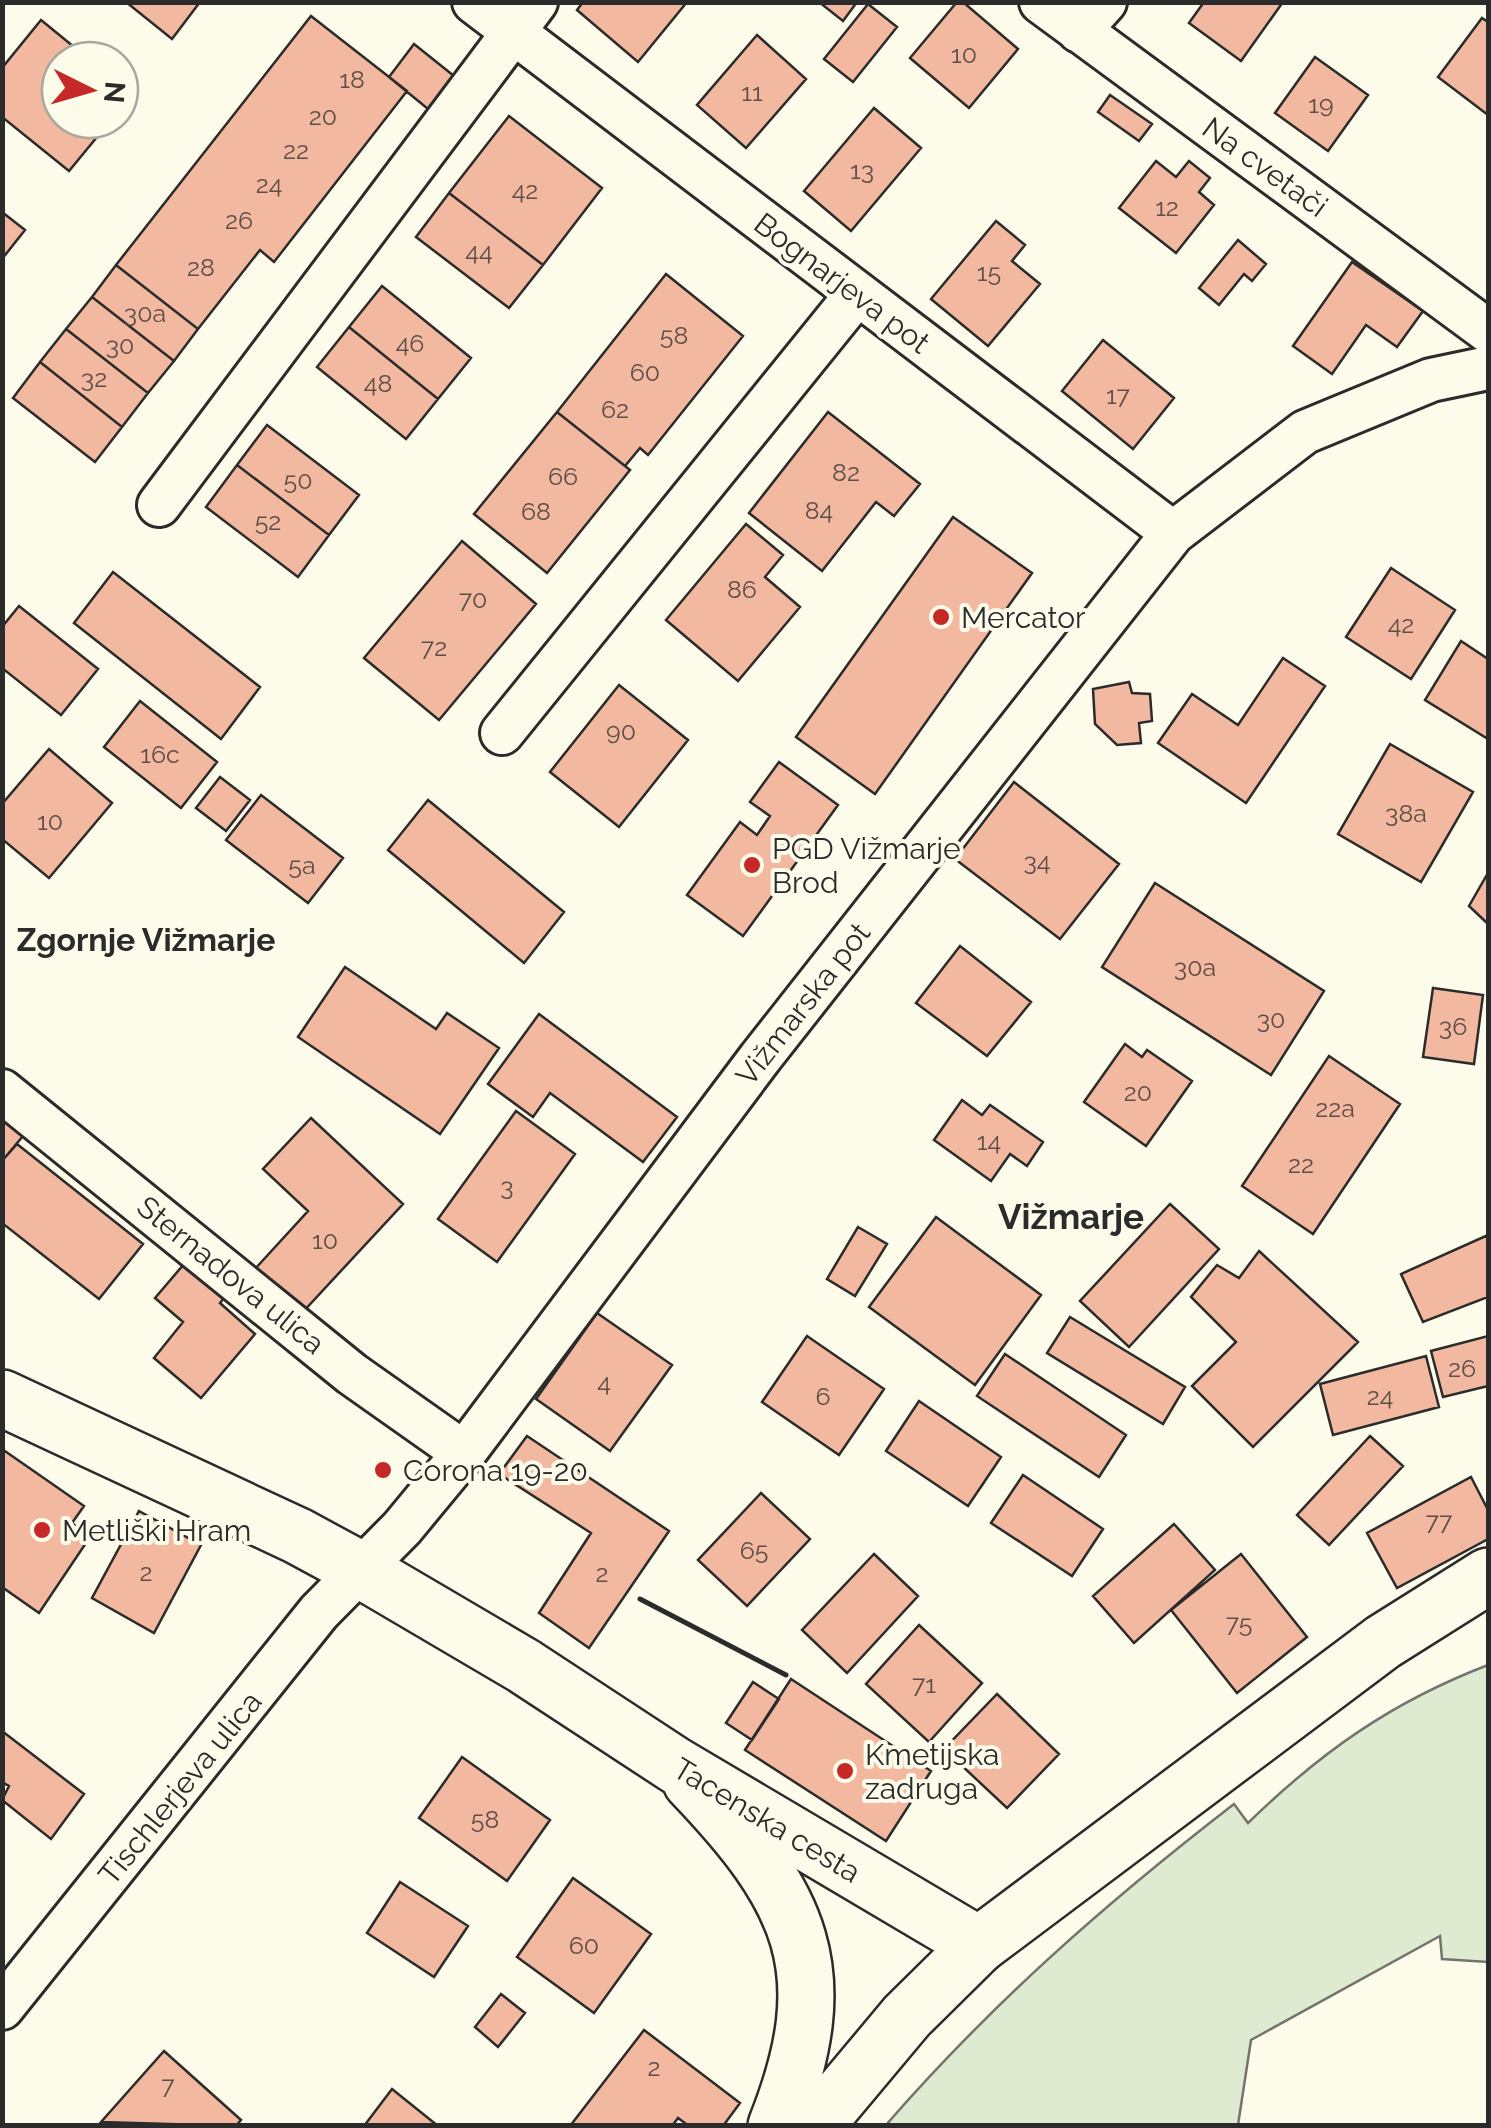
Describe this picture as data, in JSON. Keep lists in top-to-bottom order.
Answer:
{
  "streets": {
    "main road": ["Tacenska cesta"],
    "street": [
      "Na cvetači",
      "Bognarjeva pot",
      "Vižmarska pot",
      "Sternadova ulica",
      "Tischlerjeva ulica"
    ]
  },
  "crossings": [
    ["Bognarjeva pot", "Vižmarska pot"],
    ["Vižmarska pot", "Sternadova ulica"],
    ["Vižmarska pot", "Tischlerjeva ulica"],
    ["Vižmarska pot", "Tacenska cesta"],
    ["Tischlerjeva ulica", "Tacenska cesta"]
  ],
  "districts": ["Zgornje Vižmarje", "Vižmarje"],
  "places": [
    "Mercator",
    "PGD Vižmarje Brod",
    "Corona 19-20",
    "Metliški Hram",
    "Kmetijska zadruga"
  ],
  "house_numbers": [
    "10",
    "18",
    "11",
    "19",
    "20",
    "22",
    "13",
    "24",
    "42",
    "12",
    "26",
    "44",
    "28",
    "15",
    "30a",
    "58",
    "46",
    "30",
    "60",
    "32",
    "48",
    "17",
    "62",
    "82",
    "66",
    "50",
    "84",
    "68",
    "52",
    "86",
    "70",
    "42",
    "72",
    "90",
    "16c",
    "38a",
    "10",
    "34",
    "5a",
    "30a",
    "30",
    "36",
    "20",
    "22a",
    "14",
    "22",
    "3",
    "10",
    "26",
    "4",
    "6",
    "24",
    "77",
    "65",
    "2",
    "2",
    "75",
    "71",
    "58",
    "60",
    "2",
    "7"
  ],
  "north": "right"
}
